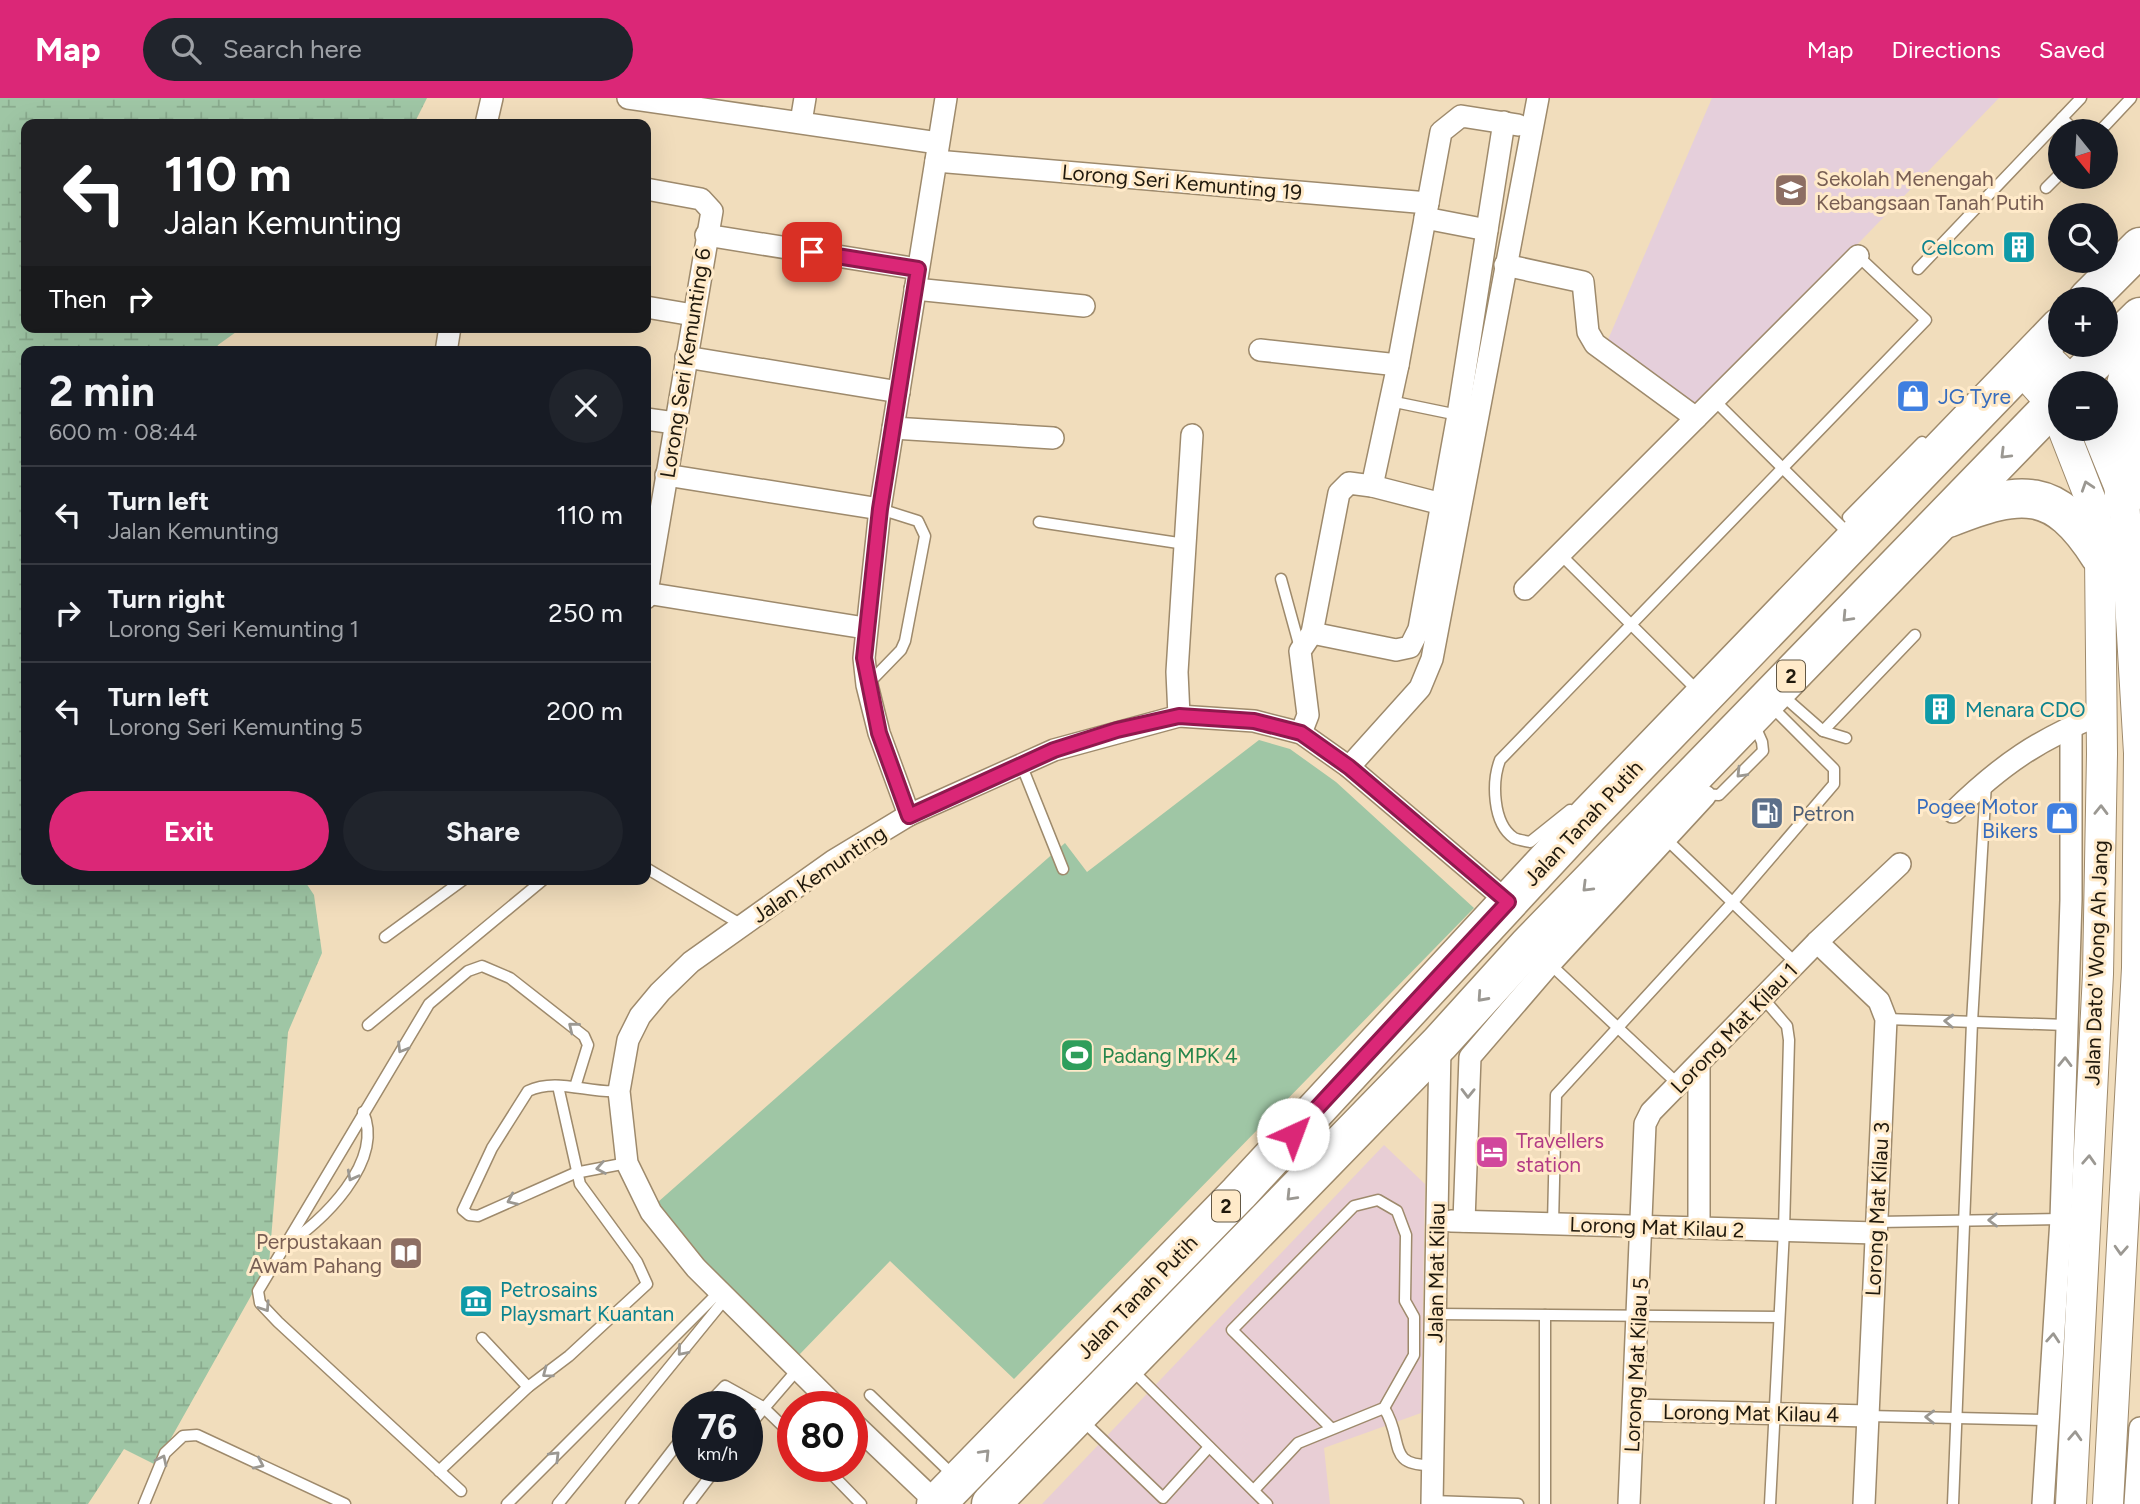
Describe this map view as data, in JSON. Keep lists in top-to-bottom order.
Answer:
{
  "streets": {
    "highway": ["2", "Jalan Tanah Putih"],
    "main road": ["Jalan Dato' Wong Ah Jang"],
    "street": [
      "Lorong Seri Kemunting 19",
      "Lorong Seri Kemunting 6",
      "Jalan Kemunting",
      "Lorong Mat Kilau 1",
      "Lorong Mat Kilau 3",
      "Lorong Mat Kilau 2",
      "Jalan Mat Kilau",
      "Lorong Mat Kilau 5",
      "Lorong Mat Kilau 4"
    ]
  },
  "crossings": [
    ["Jalan Tanah Putih", "Jalan Kemunting"],
    ["Jalan Tanah Putih", "Jalan Dato' Wong Ah Jang"],
    ["Jalan Tanah Putih", "Jalan Mat Kilau"],
    ["Lorong Mat Kilau 1", "Lorong Mat Kilau 2"],
    ["Lorong Mat Kilau 1", "Lorong Mat Kilau 5"],
    ["Lorong Mat Kilau 3", "Lorong Mat Kilau 2"],
    ["Lorong Mat Kilau 3", "Lorong Mat Kilau 4"],
    ["Lorong Mat Kilau 2", "Jalan Mat Kilau"],
    ["Lorong Mat Kilau 2", "Lorong Mat Kilau 5"],
    ["Lorong Mat Kilau 5", "Lorong Mat Kilau 4"]
  ],
  "places": {
    "school or university": ["Sekolah Menengah Kebangsaan Tanah Putih"],
    "building": ["Celcom", "Menara CDO"],
    "shop": ["JG Tyre", "Pogee Motor Bikers"],
    "fuel station": ["Petron"],
    "sports": ["Padang MPK 4"],
    "hotel": ["Travellers station"],
    "library": ["Perpustakaan Awam Pahang"],
    "museum": ["Petrosains Playsmart Kuantan"]
  },
  "north": "bottom",
  "page": {
    "header": "Map",
    "search": "Search here",
    "nav": ["Map", "Directions", "Saved"],
    "map_buttons": ["+", "−"],
    "turn": ["110 m", "Jalan Kemunting"],
    "then": "Then",
    "heading": ["2 min", "600 m · 08:44"],
    "list": [
      {
        "name": "Turn left",
        "note": "Jalan Kemunting",
        "value": "110 m"
      },
      {
        "name": "Turn right",
        "note": "Lorong Seri Kemunting 1",
        "value": "250 m"
      },
      {
        "name": "Turn left",
        "note": "Lorong Seri Kemunting 5",
        "value": "200 m"
      }
    ],
    "buttons": ["Exit", "Share"],
    "speed": "76 km/h",
    "limit": "80"
  }
}
